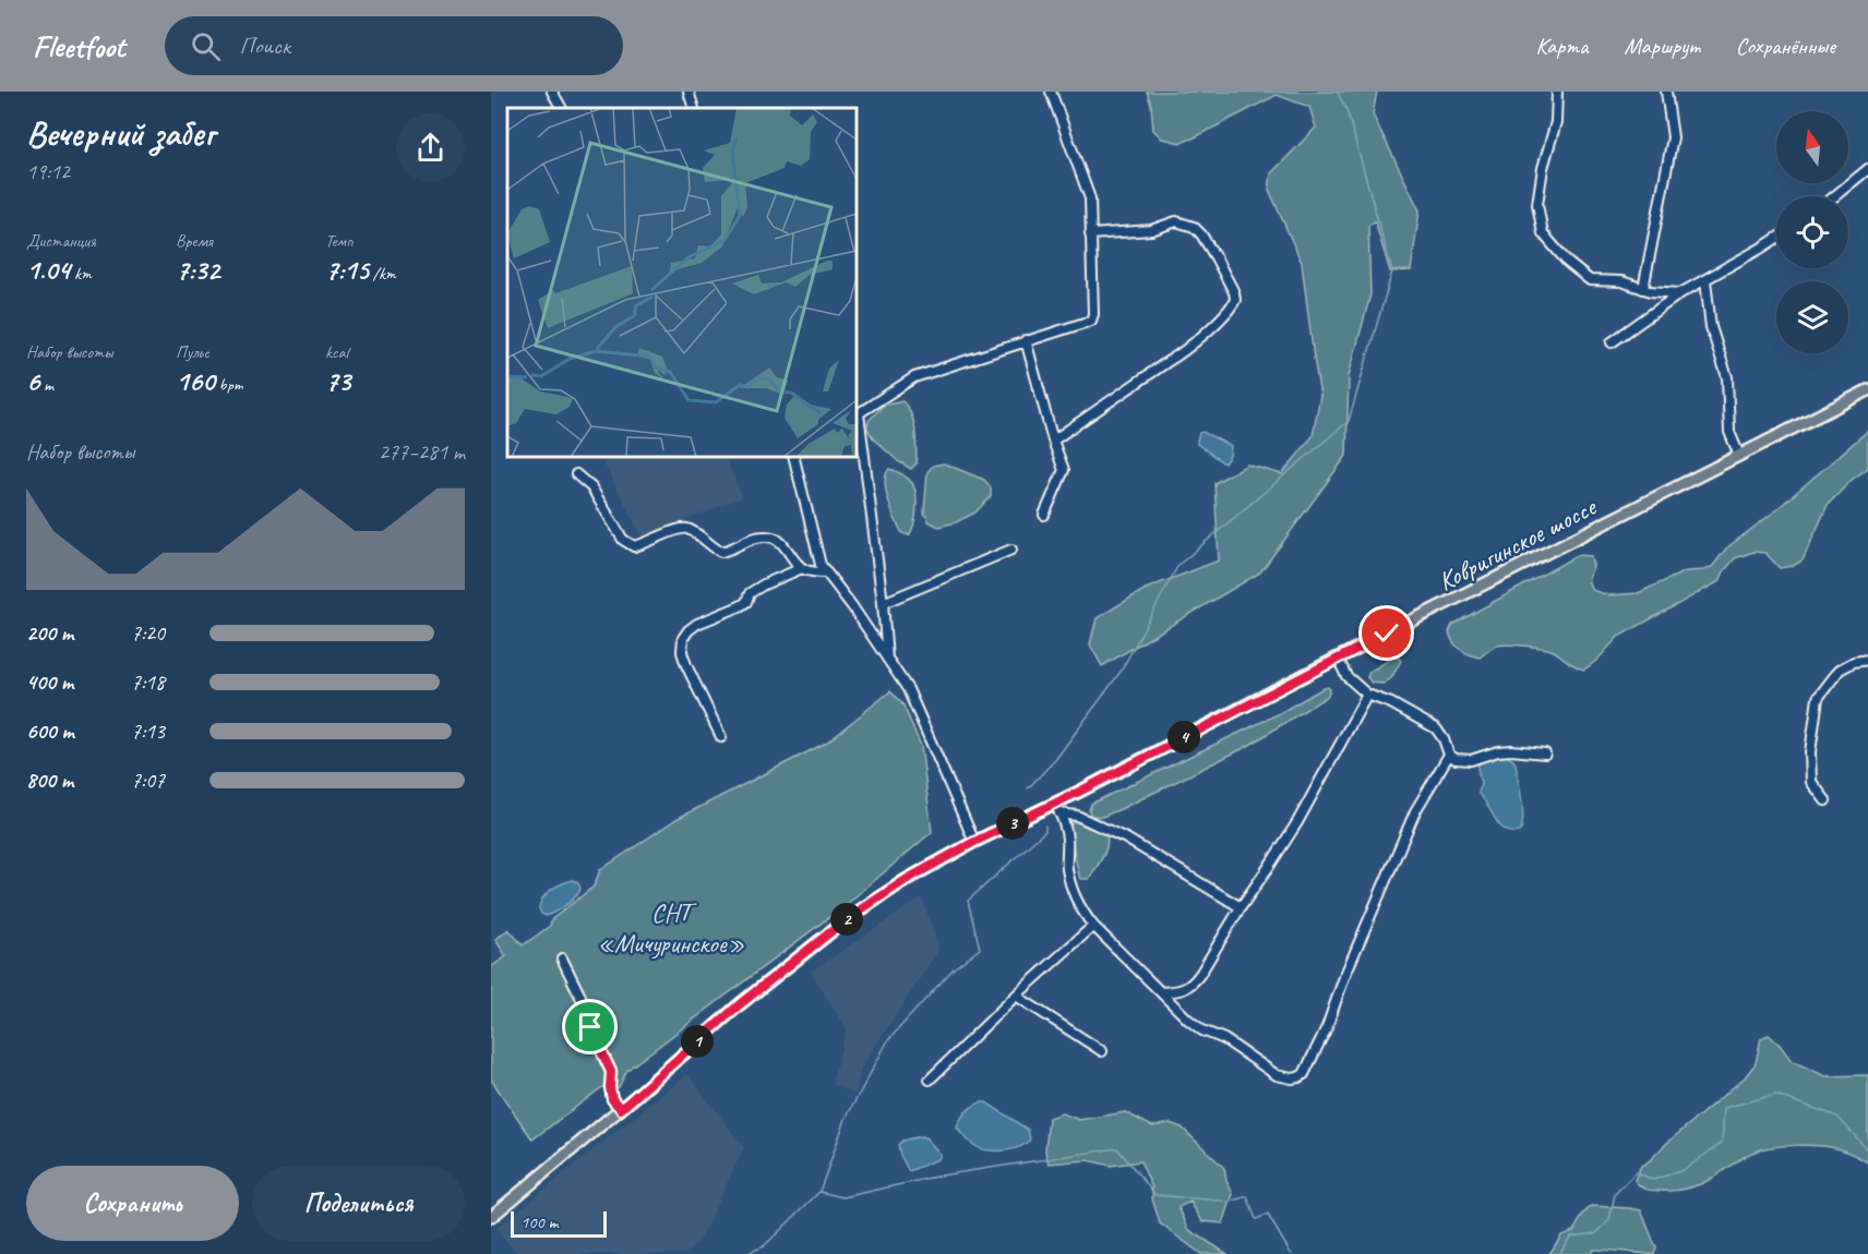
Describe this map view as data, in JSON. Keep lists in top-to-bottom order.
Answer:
{
  "streets": {
    "main road": ["Ковригинское шоссе"]
  },
  "parks": ["СНТ «Мичуринское»"],
  "scale_bar": "100 m",
  "north": "top",
  "page": {
    "header": "Fleetfoot",
    "search": "Поиск",
    "nav": ["Карта", "Маршрут", "Сохранённые"],
    "heading": ["Вечерний забег", "19:12"],
    "stats": [
      ["Дистанция", "1.04 km"],
      ["Время", "7:32"],
      ["Темп", "7:15 /km"],
      ["Набор высоты", "6 m"],
      ["Пульс", "160 bpm"],
      ["kcal", "73"]
    ],
    "chart": ["Набор высоты", "277–281 m"],
    "list": [
      {
        "name": "200 m",
        "note": "7:20"
      },
      {
        "name": "400 m",
        "note": "7:18"
      },
      {
        "name": "600 m",
        "note": "7:13"
      },
      {
        "name": "800 m",
        "note": "7:07"
      }
    ],
    "pins": [
      "4",
      "3",
      "2",
      "1"
    ],
    "buttons": ["Сохранить", "Поделиться"],
    "scale": "100 m"
  }
}
